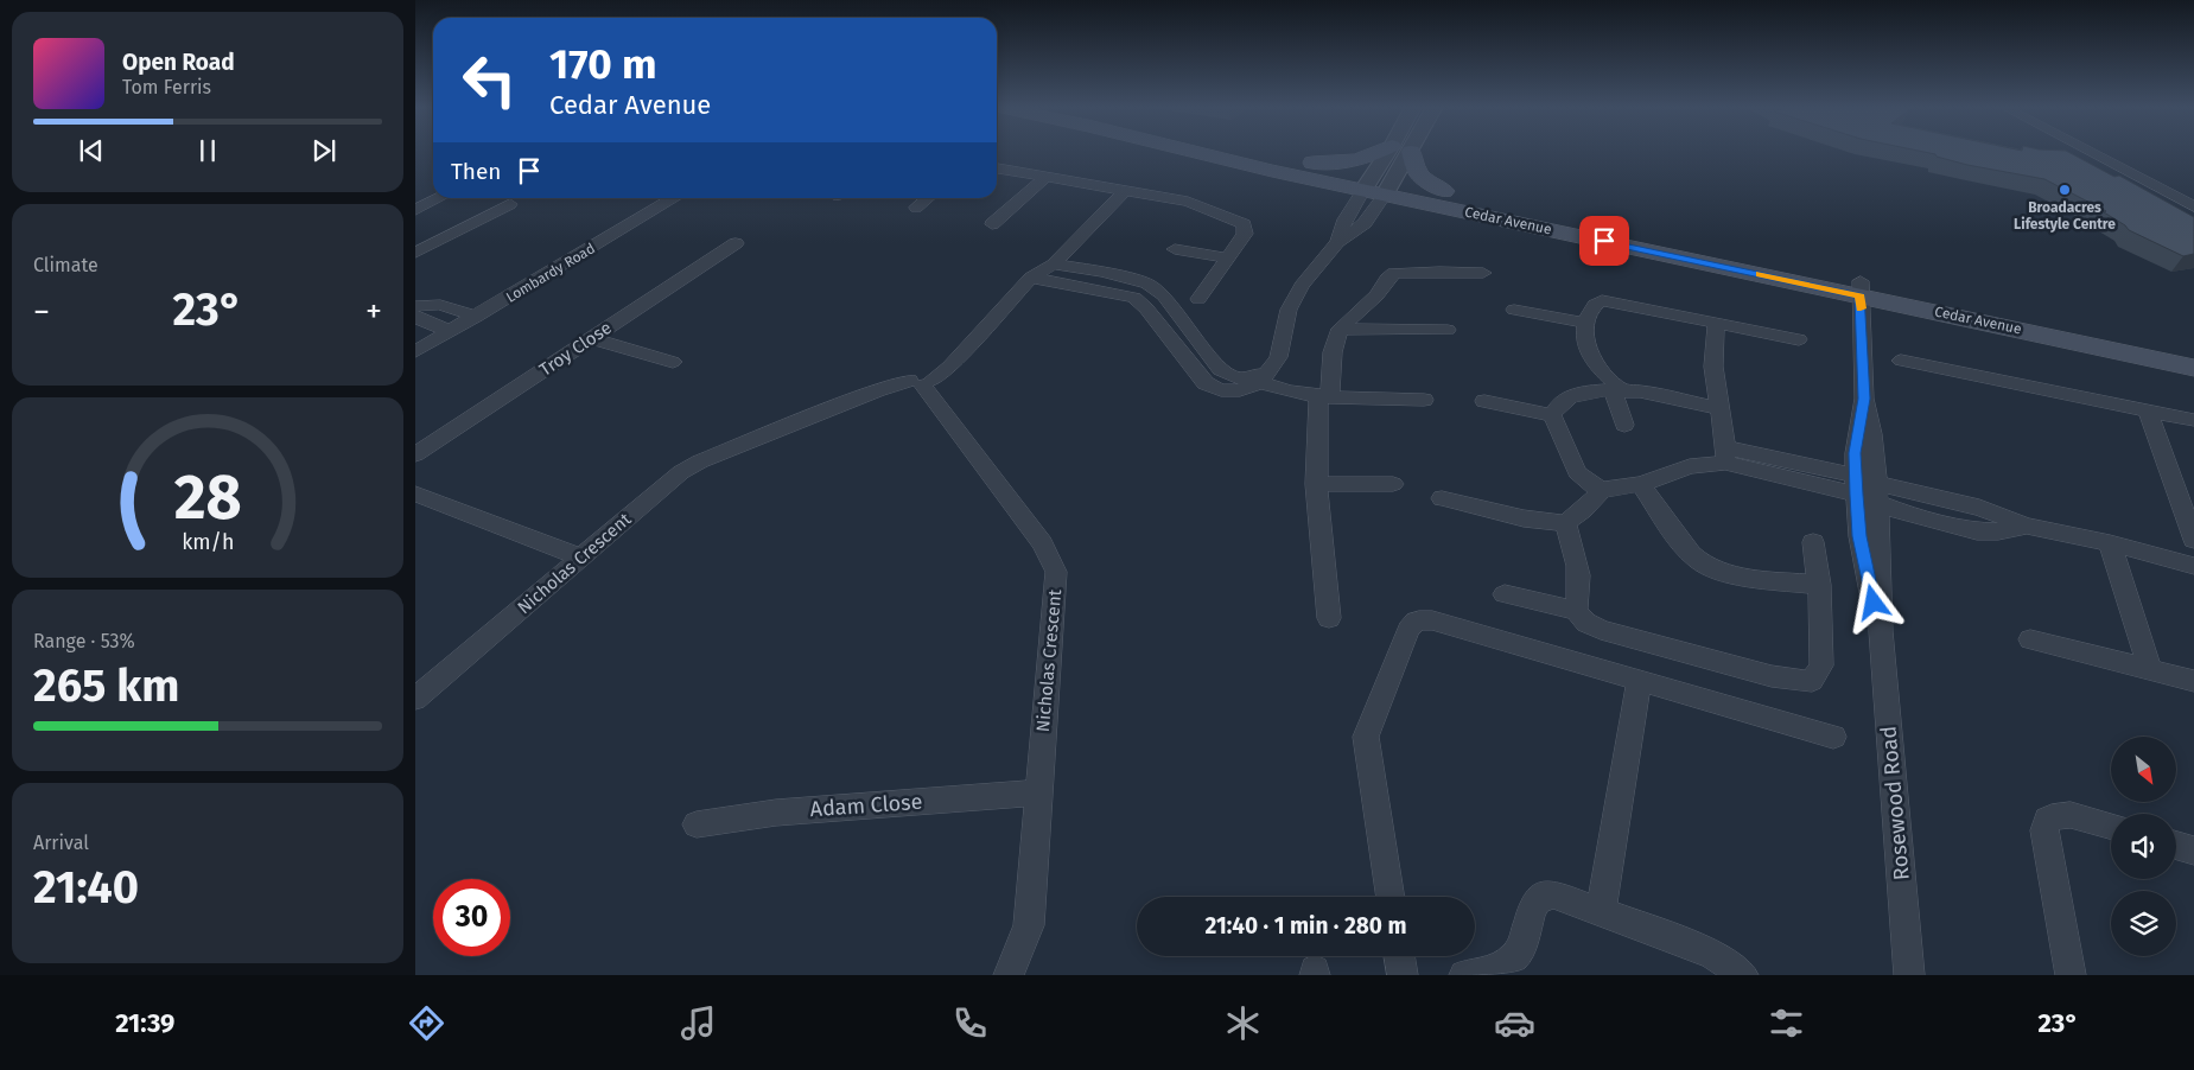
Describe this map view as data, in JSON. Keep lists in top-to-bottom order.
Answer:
{
  "streets": {
    "main road": ["Cedar Avenue"],
    "street": [
      "Lombardy Road",
      "Troy Close",
      "Nicholas Crescent",
      "Rosewood Road",
      "Adam Close"
    ]
  },
  "crossings": [
    ["Cedar Avenue", "Rosewood Road"],
    ["Nicholas Crescent", "Adam Close"]
  ],
  "places": ["Broadacres Lifestyle Centre"],
  "north": "bottom right",
  "page": {
    "turn": ["170 m", "Cedar Avenue"],
    "song": ["Open Road", "Tom Ferris"],
    "then": "Then",
    "tile": [
      "Climate",
      ["Range · 53%", "265 km"],
      ["Arrival", "21:40"]
    ],
    "heat": ["−", "23°", "+"],
    "limit": "30",
    "trip": "21:40 · 1 min · 280 m",
    "tabs": ["21:39", "23°"],
    "gauge": ["28", "km/h"]
  }
}
